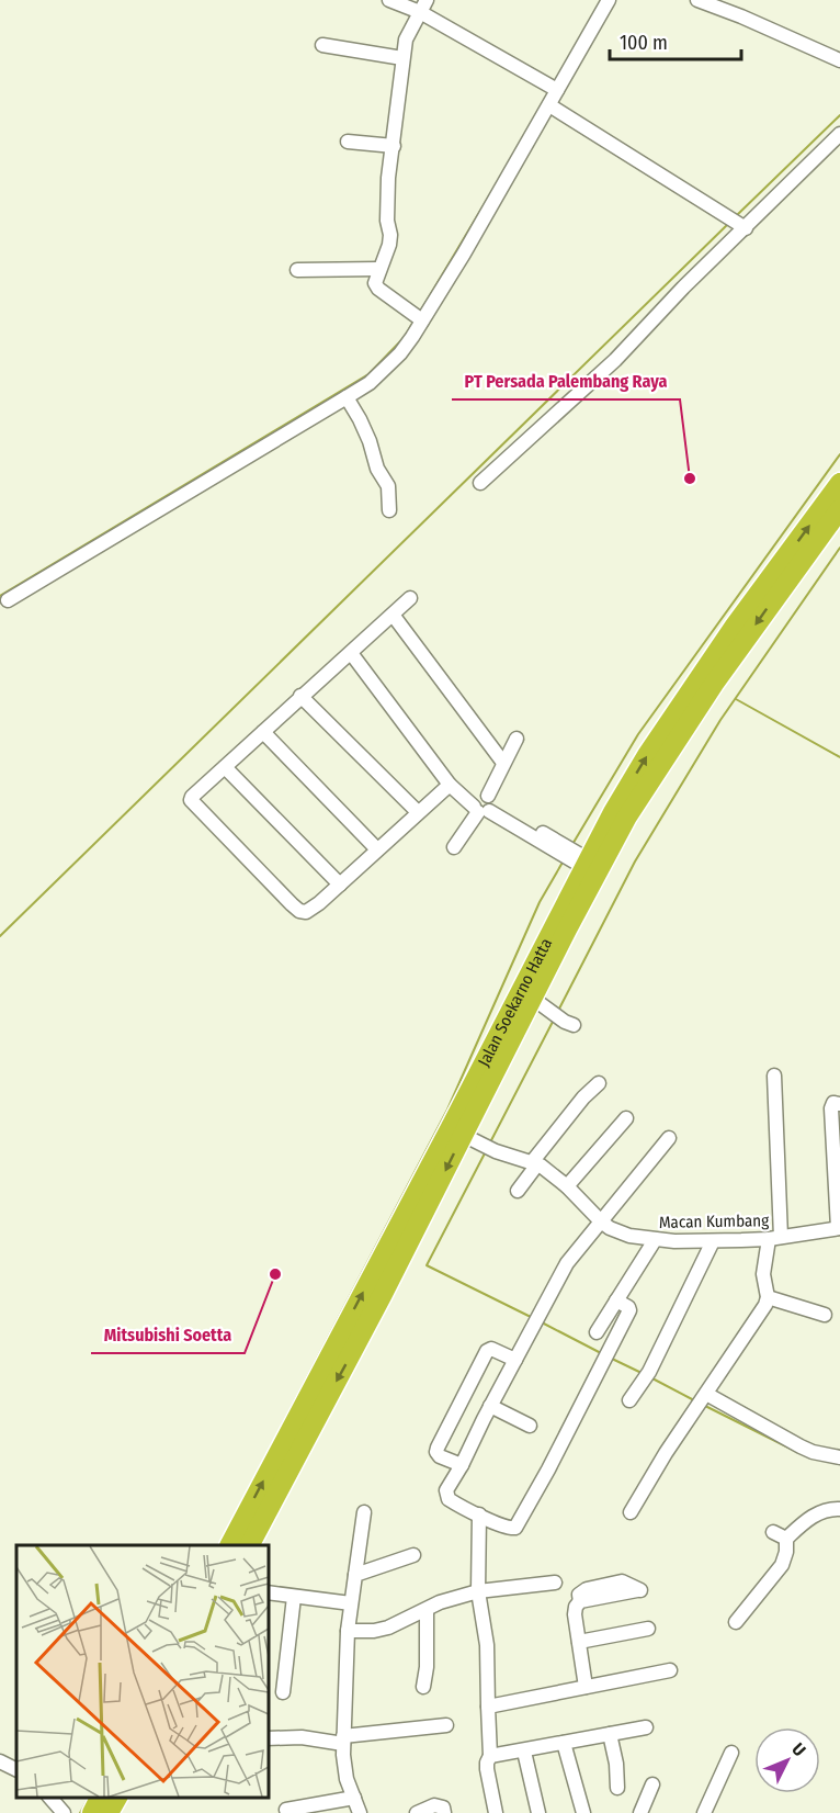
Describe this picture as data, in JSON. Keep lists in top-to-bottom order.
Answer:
{
  "streets": {
    "highway": ["Jalan Soekarno Hatta"],
    "street": ["Macan Kumbang"]
  },
  "crossings": [
    ["Jalan Soekarno Hatta", "Macan Kumbang"]
  ],
  "places": ["PT Persada Palembang Raya", "Mitsubishi Soetta"],
  "scale_bar": "100 m",
  "north": "top right"
}
